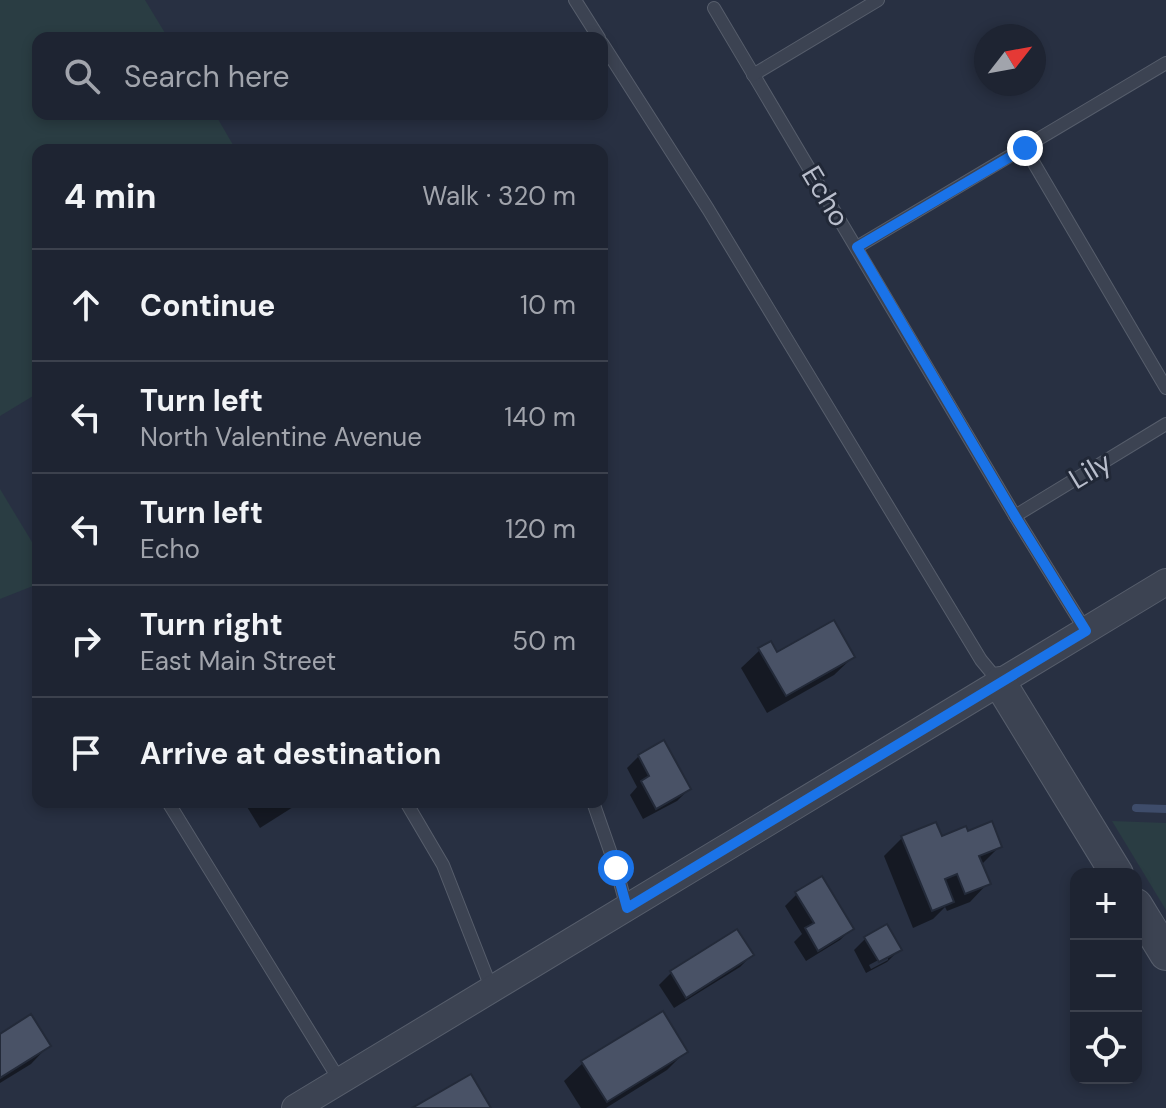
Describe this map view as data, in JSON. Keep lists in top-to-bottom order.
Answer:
{
  "streets": {
    "lane": ["Echo", "Lily"]
  },
  "crossings": [
    ["Echo", "Lily"]
  ],
  "north": "top right",
  "page": {
    "search": "Search here",
    "heading": ["4 min", "Walk · 320 m"],
    "list": [
      ["Continue", "10 m"],
      ["Turn left", "North Valentine Avenue", "140 m"],
      ["Turn left", "Echo", "120 m"],
      ["Turn right", "East Main Street", "50 m"],
      "Arrive at destination"
    ],
    "map_buttons": ["+", "−"]
  }
}
